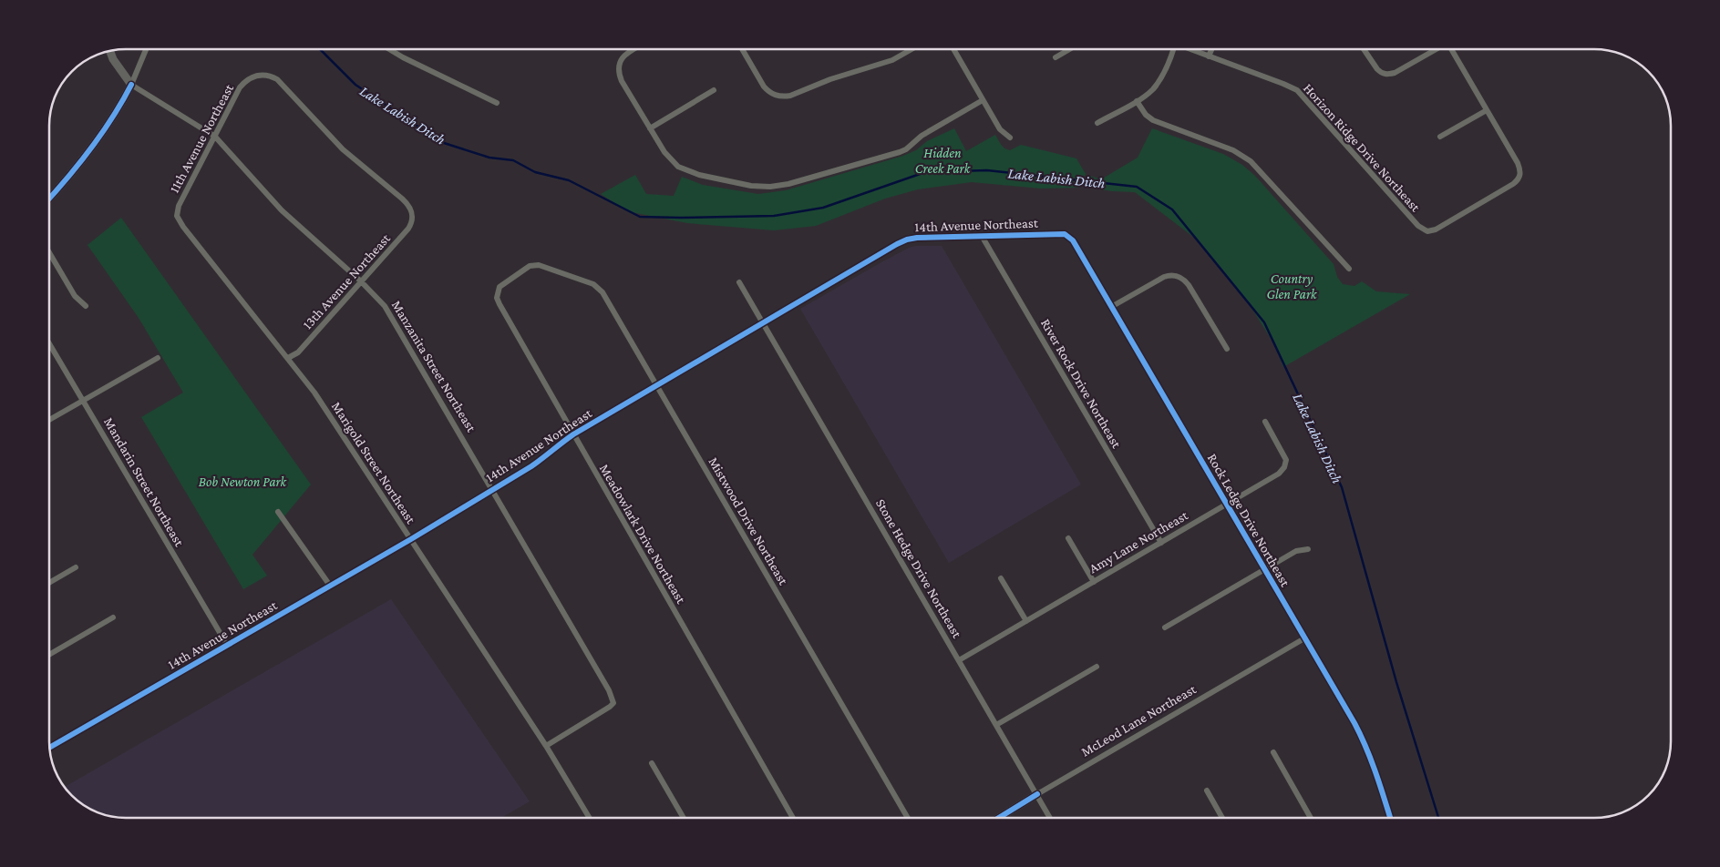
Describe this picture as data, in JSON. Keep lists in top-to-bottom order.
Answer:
{
  "streets": {
    "street": [
      "11th Avenue Northeast",
      "Horizon Ridge Drive Northeast",
      "14th Avenue Northeast",
      "13th Avenue Northeast",
      "Manzanita Street Northeast",
      "River Rock Drive Northeast",
      "Marigold Street Northeast",
      "Mandarin Street Northeast",
      "Rock Ledge Drive Northeast",
      "Mistwood Drive Northeast",
      "Meadowlark Drive Northeast",
      "Amy Lane Northeast",
      "Stone Hedge Drive Northeast",
      "McLeod Lane Northeast"
    ]
  },
  "crossings": [
    ["11th Avenue Northeast", "13th Avenue Northeast"],
    ["11th Avenue Northeast", "Manzanita Street Northeast"],
    ["11th Avenue Northeast", "Marigold Street Northeast"],
    ["14th Avenue Northeast", "Manzanita Street Northeast"],
    ["14th Avenue Northeast", "River Rock Drive Northeast"],
    ["14th Avenue Northeast", "Marigold Street Northeast"],
    ["14th Avenue Northeast", "Mandarin Street Northeast"],
    ["14th Avenue Northeast", "Rock Ledge Drive Northeast"],
    ["14th Avenue Northeast", "Mistwood Drive Northeast"],
    ["14th Avenue Northeast", "Meadowlark Drive Northeast"],
    ["14th Avenue Northeast", "Stone Hedge Drive Northeast"],
    ["13th Avenue Northeast", "Manzanita Street Northeast"],
    ["13th Avenue Northeast", "Marigold Street Northeast"],
    ["Manzanita Street Northeast", "Marigold Street Northeast"],
    ["River Rock Drive Northeast", "Amy Lane Northeast"],
    ["Rock Ledge Drive Northeast", "Amy Lane Northeast"],
    ["Rock Ledge Drive Northeast", "McLeod Lane Northeast"],
    ["Mistwood Drive Northeast", "Meadowlark Drive Northeast"],
    ["Amy Lane Northeast", "Stone Hedge Drive Northeast"],
    ["Stone Hedge Drive Northeast", "McLeod Lane Northeast"]
  ],
  "water": ["Lake Labish Ditch"],
  "parks": ["Hidden Creek Park", "Country Glen Park", "Bob Newton Park"]
}
